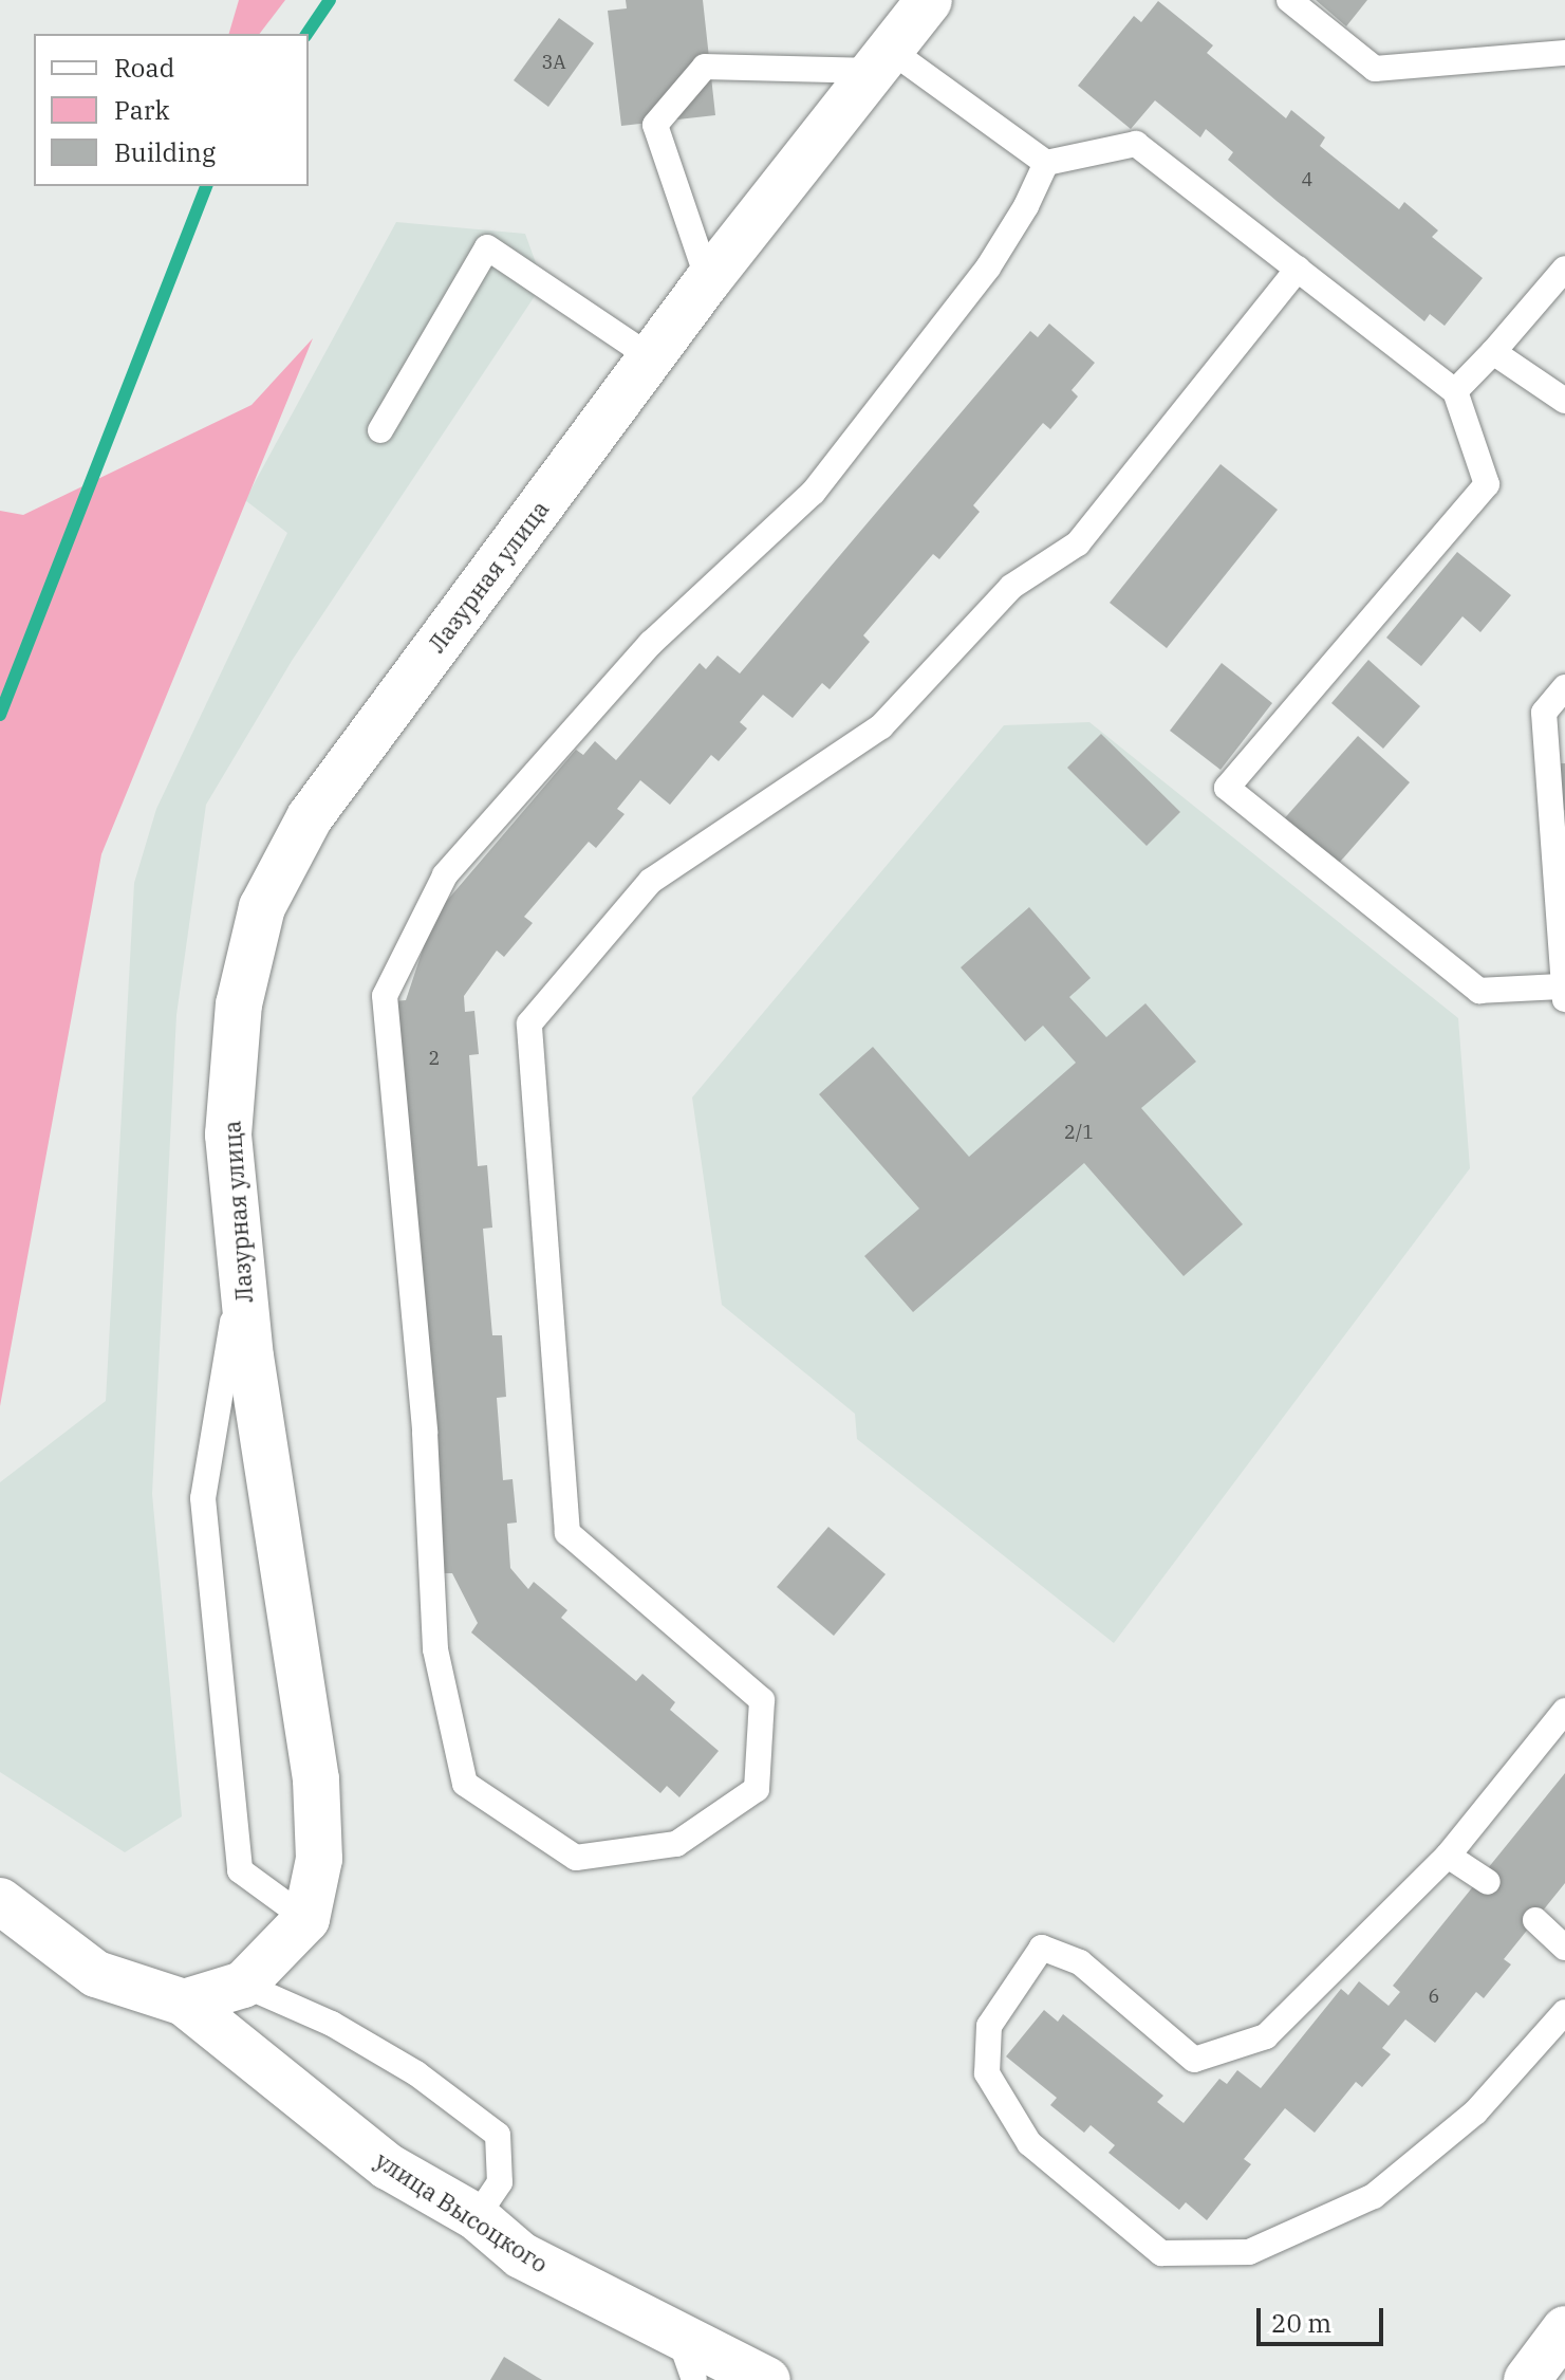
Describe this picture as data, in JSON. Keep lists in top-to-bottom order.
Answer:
{
  "streets": {
    "street": ["Лазурная улица", "улица Высоцкого"]
  },
  "house_numbers": [
    "3А",
    "4",
    "2",
    "2/1",
    "6"
  ],
  "legend": ["Road", "Park", "Building"],
  "scale_bar": "20 m"
}
